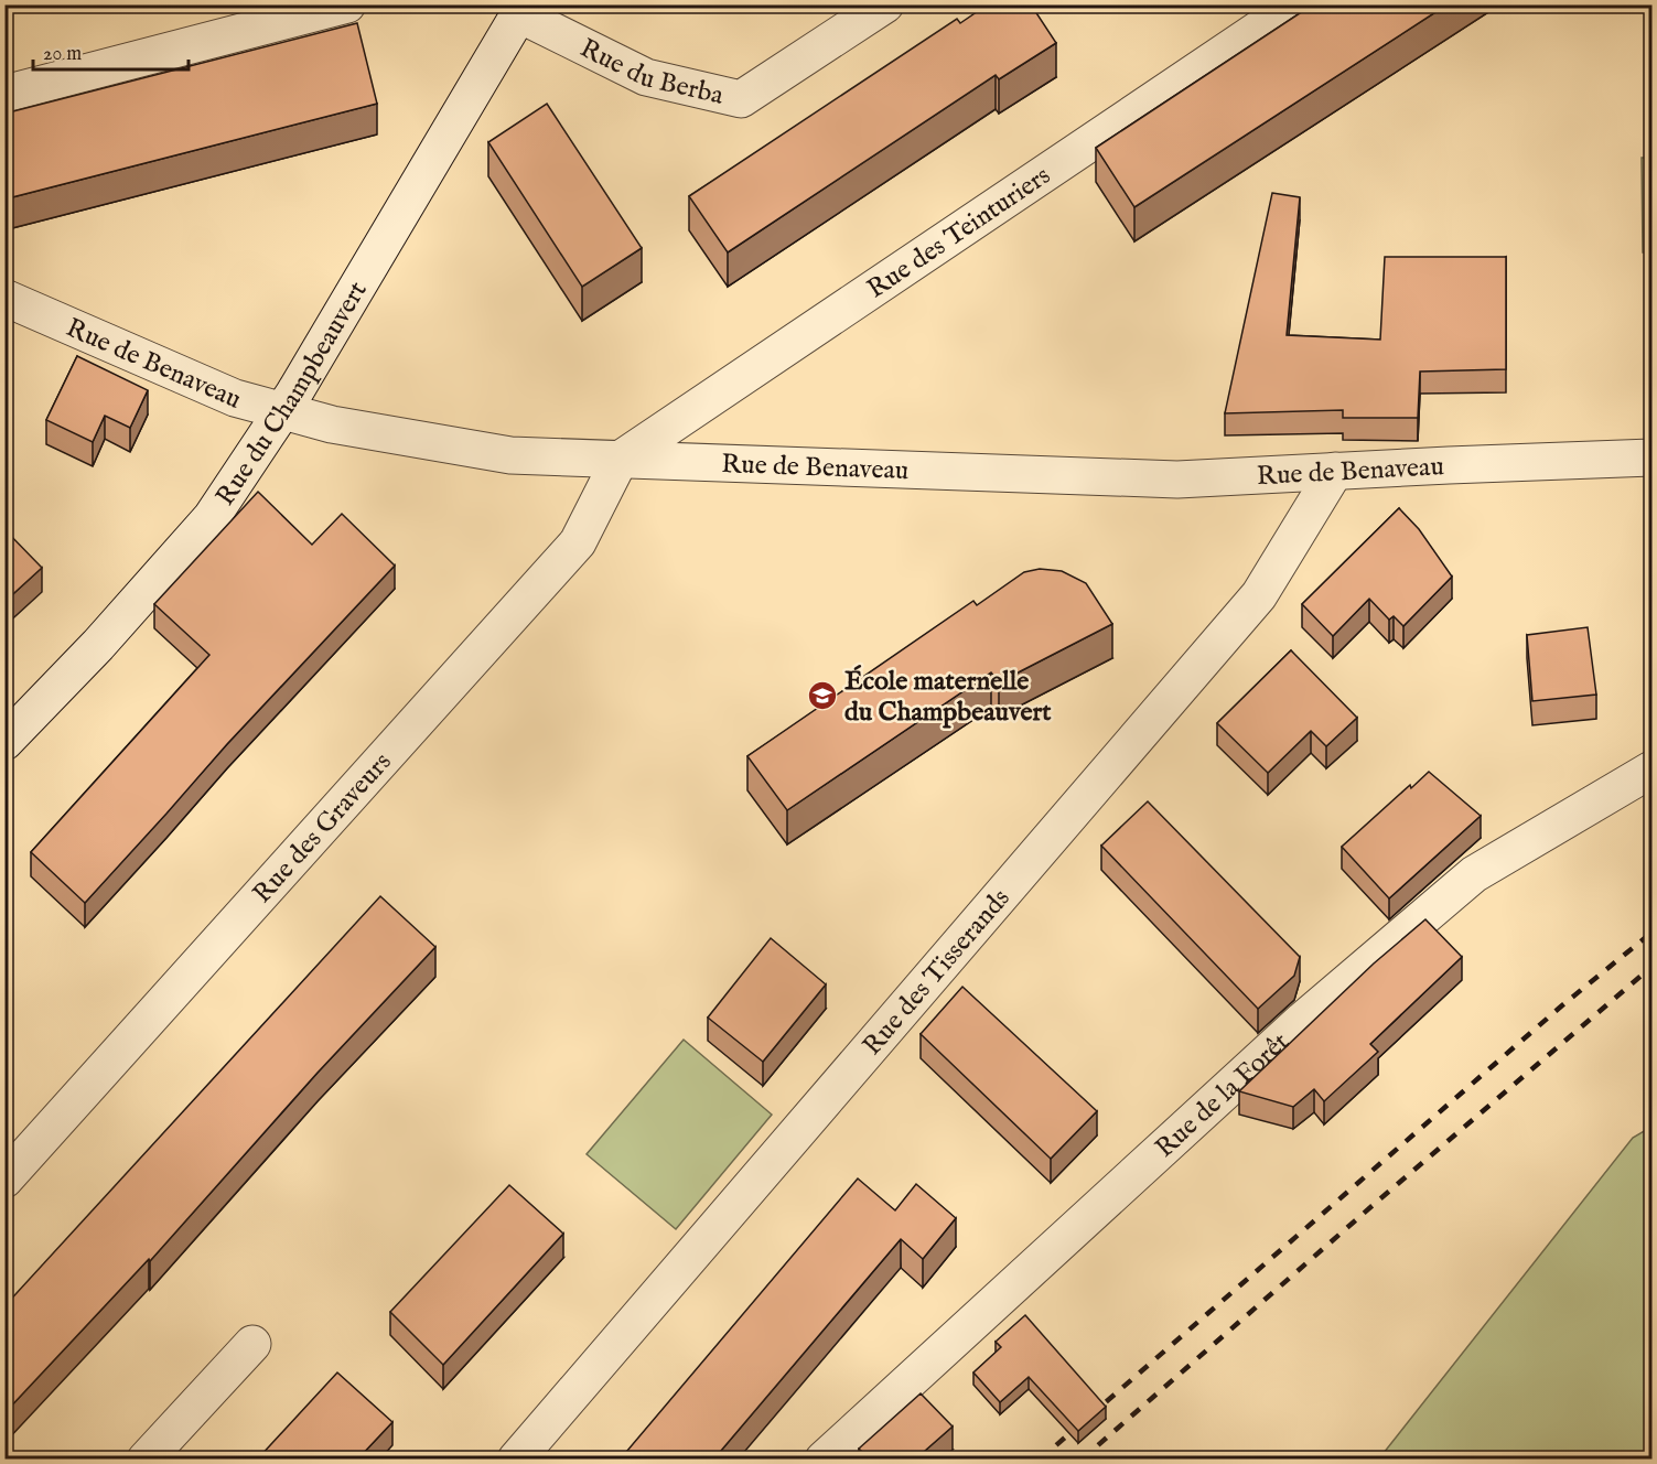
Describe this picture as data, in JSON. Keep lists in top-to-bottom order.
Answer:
{
  "streets": {
    "street": [
      "Rue du Berba",
      "Rue des Teinturiers",
      "Rue de Benaveau",
      "Rue du Champbeauvert",
      "Rue des Graveurs",
      "Rue des Tisserands",
      "Rue de la Forêt"
    ]
  },
  "crossings": [
    ["Rue du Berba", "Rue du Champbeauvert"],
    ["Rue des Teinturiers", "Rue de Benaveau"],
    ["Rue des Teinturiers", "Rue des Graveurs"],
    ["Rue de Benaveau", "Rue du Champbeauvert"],
    ["Rue de Benaveau", "Rue des Graveurs"],
    ["Rue de Benaveau", "Rue des Tisserands"]
  ],
  "places": {
    "school or university": ["École maternelle du Champbeauvert"]
  },
  "scale_bar": "20 m"
}
